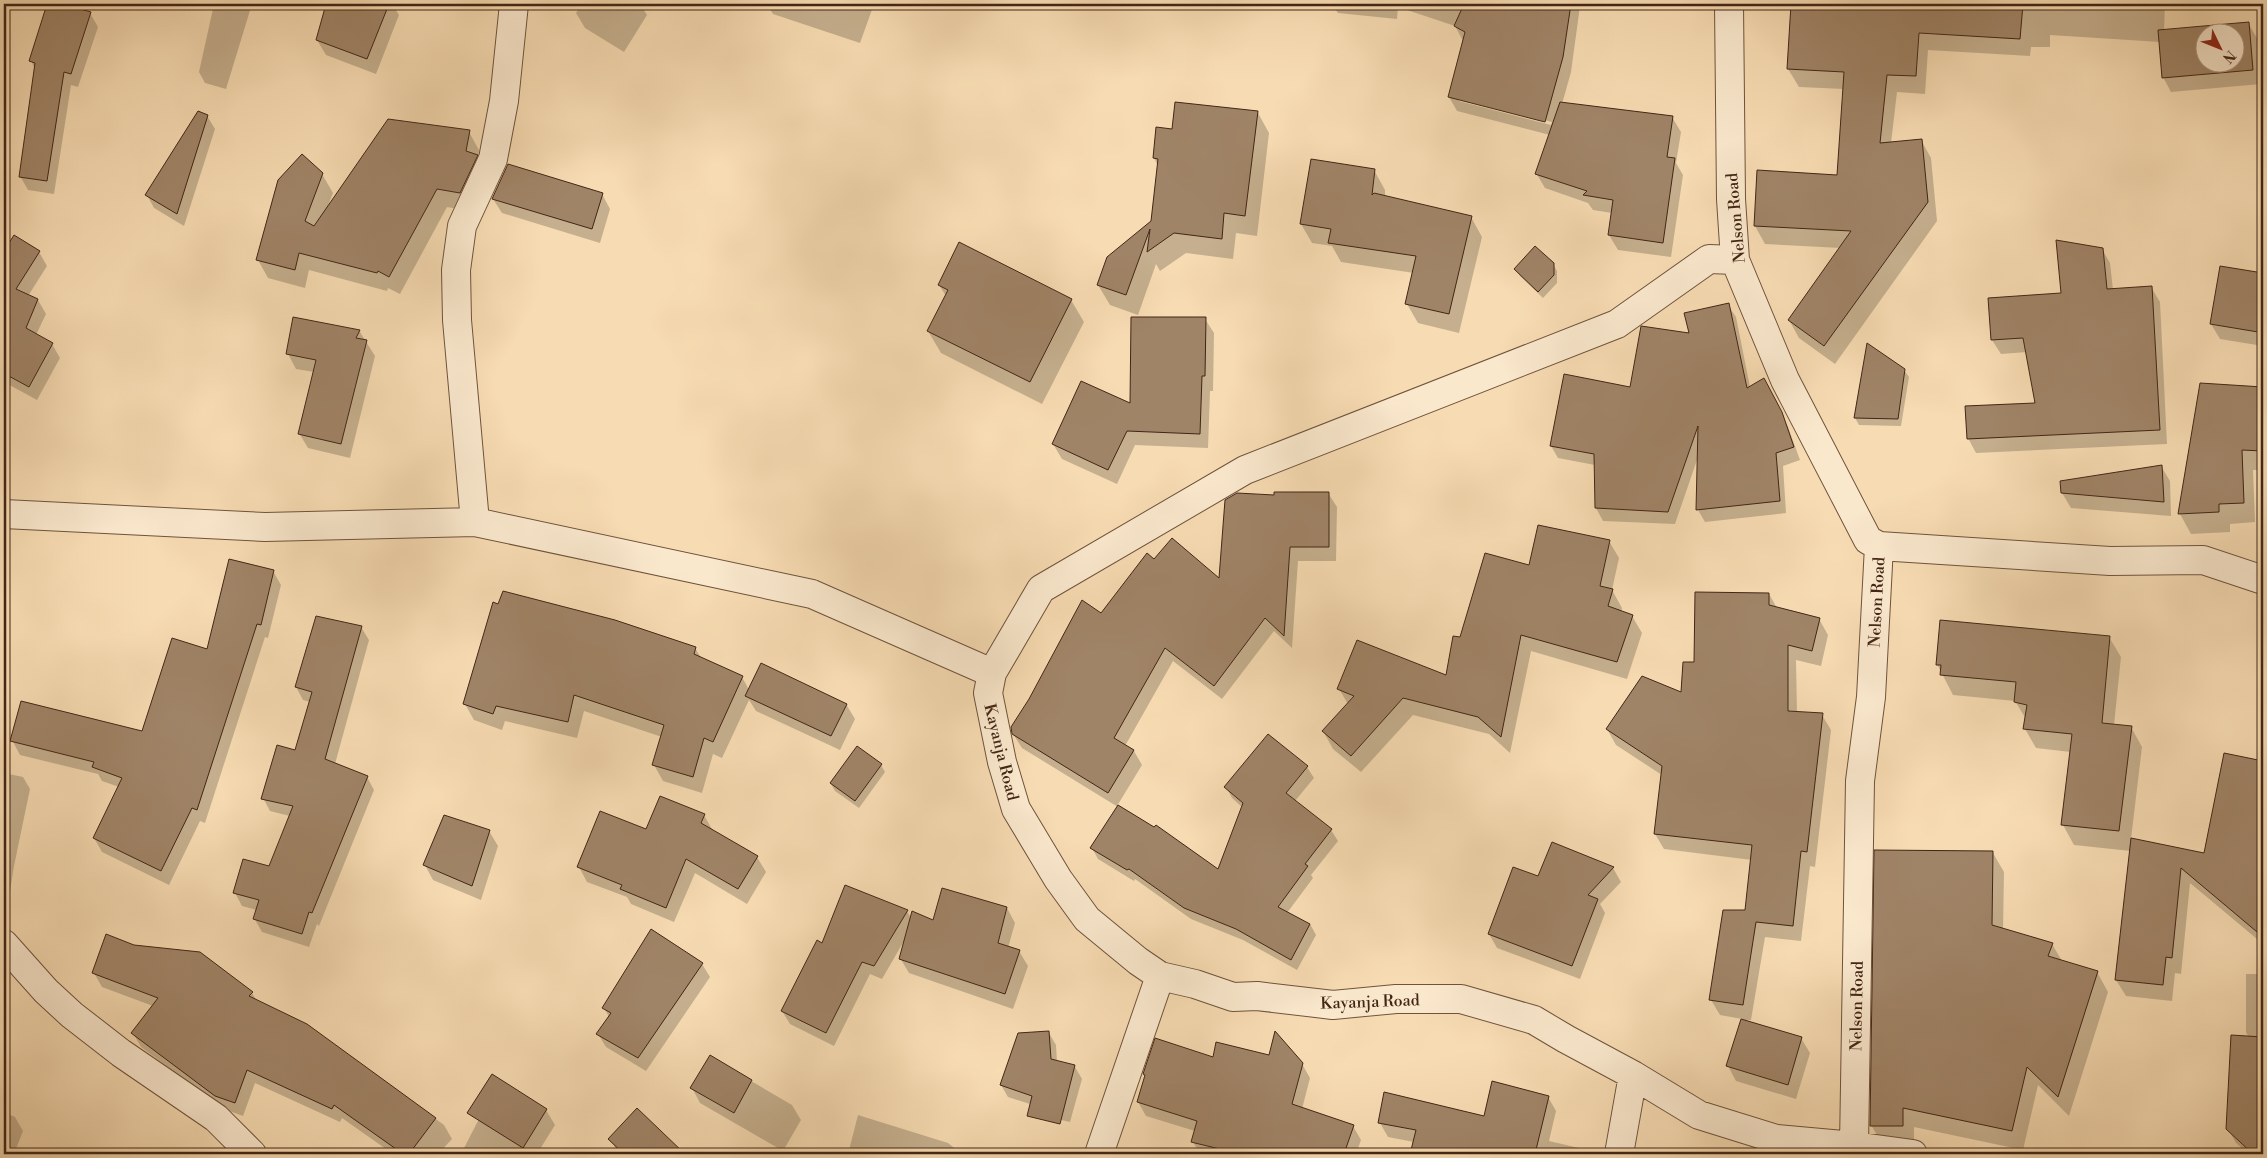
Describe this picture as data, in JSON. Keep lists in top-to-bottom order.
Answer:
{
  "streets": {
    "street": ["Nelson Road", "Kayanja Road"]
  },
  "crossings": [
    ["Nelson Road", "Kayanja Road"]
  ],
  "north": "bottom right"
}
